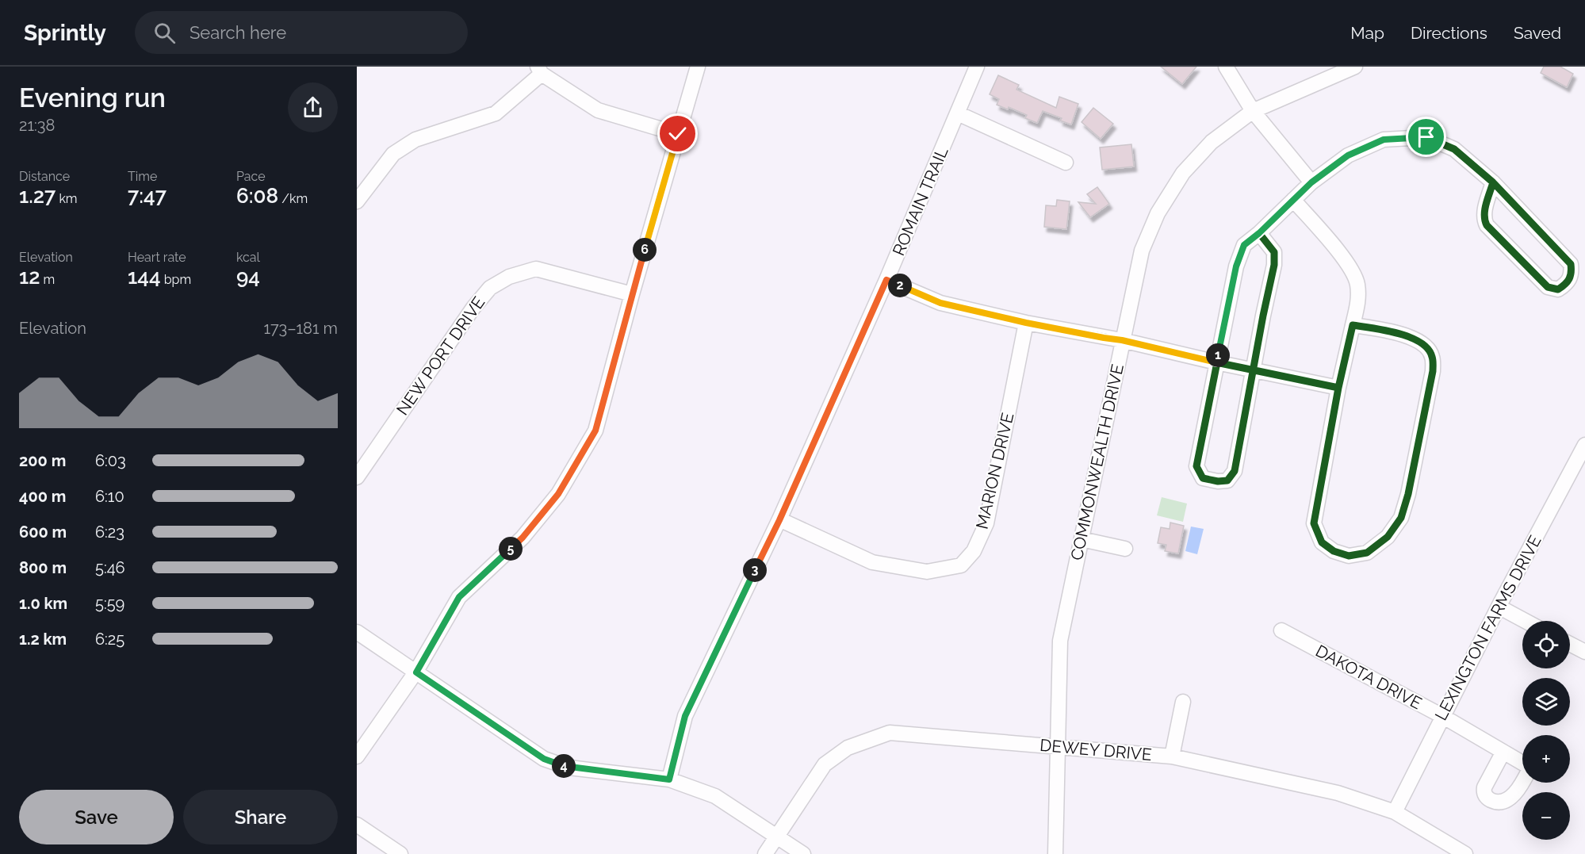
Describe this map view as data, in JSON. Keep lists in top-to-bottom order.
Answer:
{
  "streets": {
    "street": [
      "ROMAIN TRAIL",
      "NEW PORT DRIVE",
      "COMMONWEALTH DRIVE",
      "MARION DRIVE",
      "LEXINGTON FARMS DRIVE",
      "DAKOTA DRIVE",
      "DEWEY DRIVE"
    ]
  },
  "crossings": [
    ["ROMAIN TRAIL", "MARION DRIVE"],
    ["COMMONWEALTH DRIVE", "DEWEY DRIVE"],
    ["LEXINGTON FARMS DRIVE", "DAKOTA DRIVE"],
    ["LEXINGTON FARMS DRIVE", "DEWEY DRIVE"]
  ],
  "page": {
    "header": "Sprintly",
    "search": "Search here",
    "nav": ["Map", "Directions", "Saved"],
    "heading": ["Evening run", "21:38"],
    "stats": [
      ["Distance", "1.27 km"],
      ["Time", "7:47"],
      ["Pace", "6:08 /km"],
      ["Elevation", "12 m"],
      ["Heart rate", "144 bpm"],
      ["kcal", "94"]
    ],
    "pins": [
      "6",
      "2",
      "1",
      "5",
      "3",
      "4"
    ],
    "chart": ["Elevation", "173–181 m"],
    "list": [
      {
        "name": "200 m",
        "note": "6:03"
      },
      {
        "name": "400 m",
        "note": "6:10"
      },
      {
        "name": "600 m",
        "note": "6:23"
      },
      {
        "name": "800 m",
        "note": "5:46"
      },
      {
        "name": "1.0 km",
        "note": "5:59"
      },
      {
        "name": "1.2 km",
        "note": "6:25"
      }
    ],
    "map_buttons": ["+", "−"],
    "buttons": ["Save", "Share"]
  }
}
